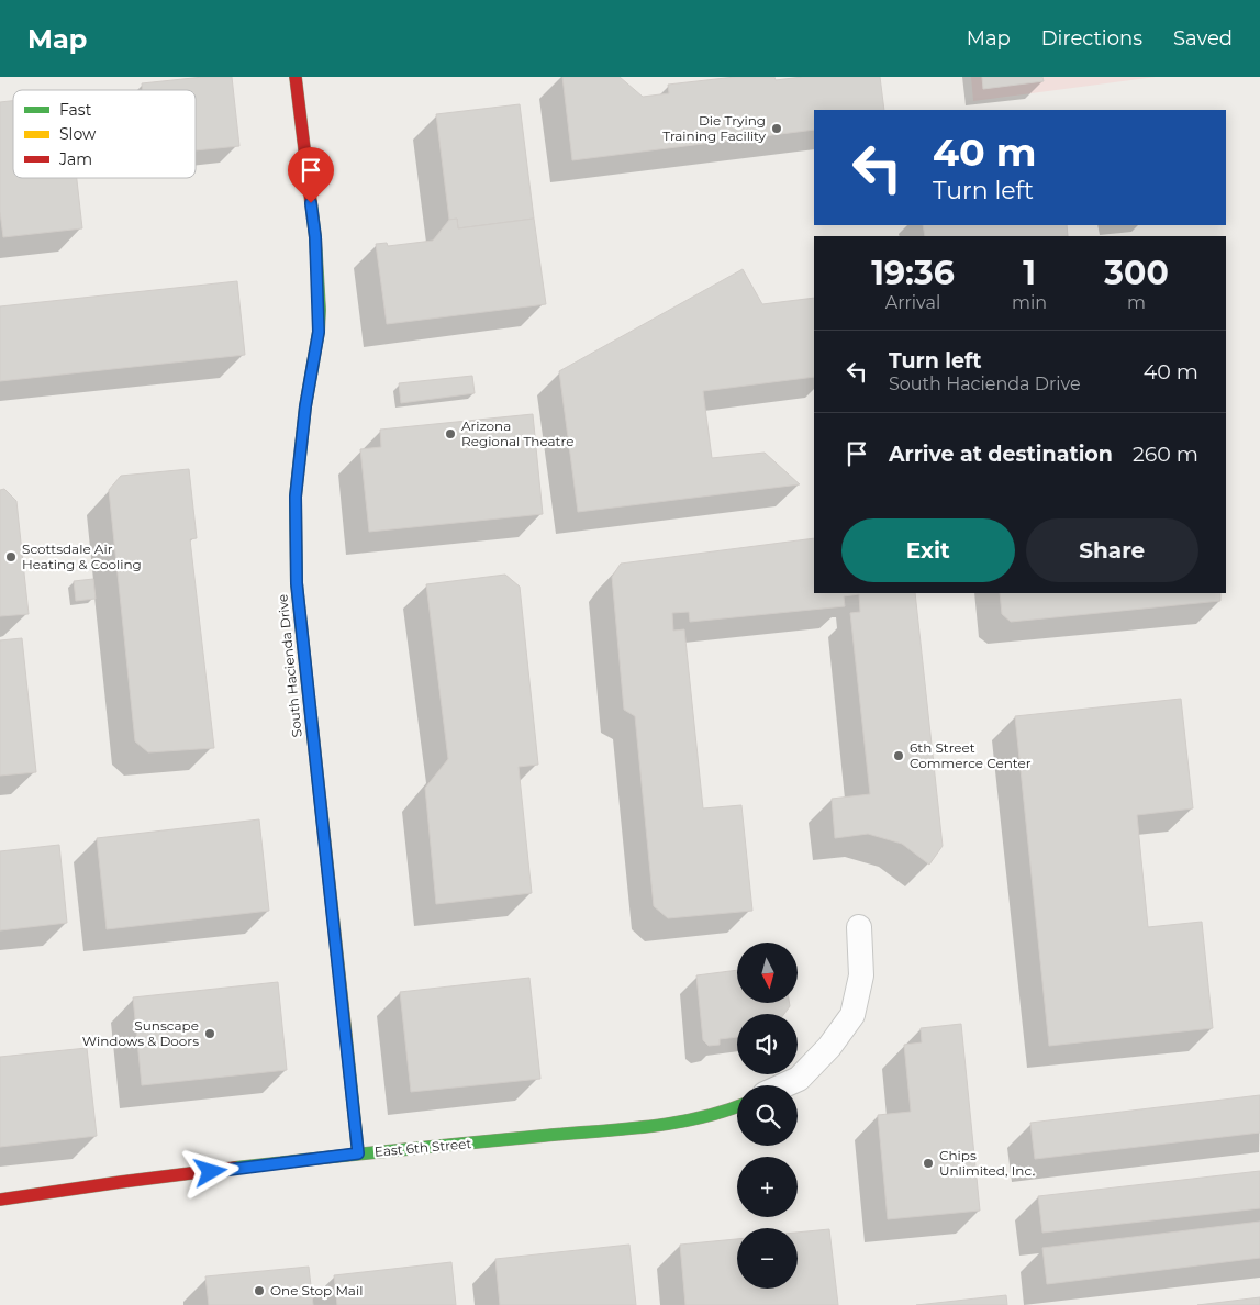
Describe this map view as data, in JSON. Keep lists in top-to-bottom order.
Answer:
{
  "streets": {
    "street": ["South Hacienda Drive", "East 6th Street"]
  },
  "crossings": [
    ["South Hacienda Drive", "East 6th Street"]
  ],
  "places": [
    "Die Trying Training Facility",
    "Arizona Regional Theatre",
    "Scottsdale Air Heating & Cooling",
    "6th Street Commerce Center",
    "Sunscape Windows & Doors",
    "Chips Unlimited, Inc.",
    "One Stop Mail"
  ],
  "legend": ["Fast", "Slow", "Jam"],
  "north": "bottom",
  "page": {
    "header": "Map",
    "nav": ["Map", "Directions", "Saved"],
    "turn": ["40 m", "Turn left"],
    "eta": [
      "19:36",
      "Arrival",
      "1",
      "min",
      "300",
      "m"
    ],
    "list": [
      {
        "name": "Turn left",
        "note": "South Hacienda Drive",
        "value": "40 m"
      },
      {
        "name": "Arrive at destination",
        "value": "260 m"
      }
    ],
    "buttons": ["Exit", "Share"],
    "map_buttons": ["+", "−"]
  }
}
